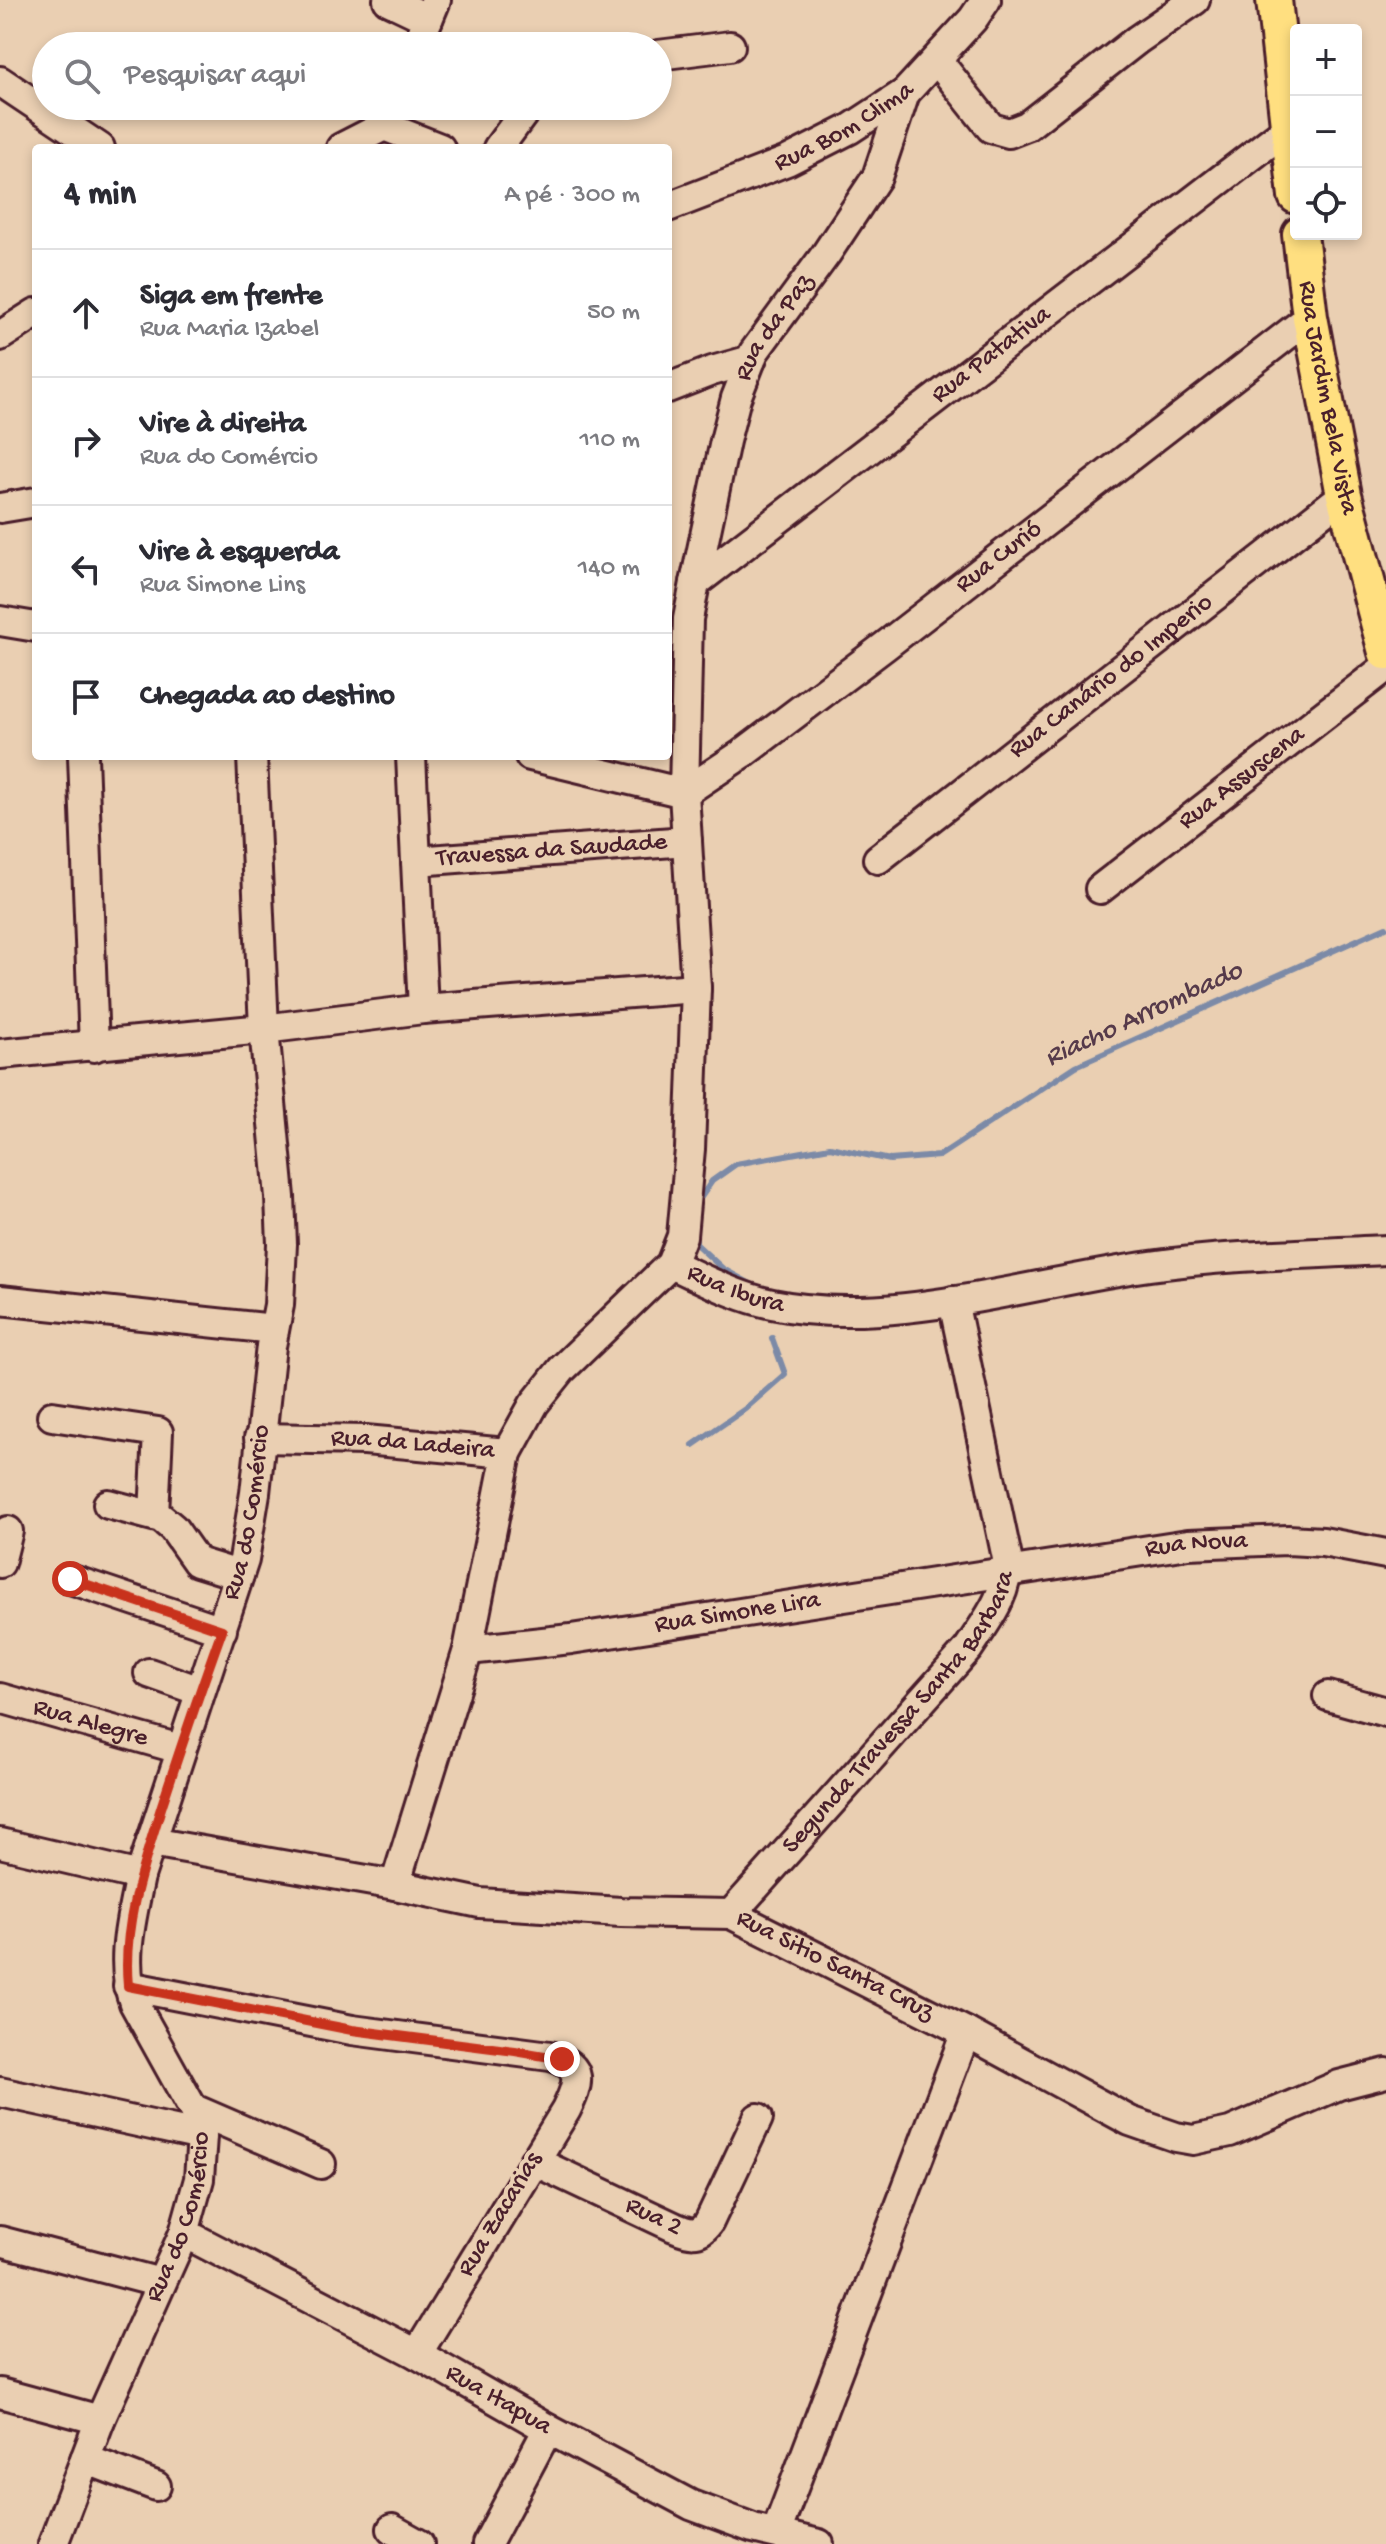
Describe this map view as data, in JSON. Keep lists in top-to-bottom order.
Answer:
{
  "streets": {
    "main road": ["Rua Jardim Bela Vista"],
    "street": [
      "Rua Bom Clima",
      "Rua da Paz",
      "Rua Patativa",
      "Rua Curió",
      "Rua Canário do Imperio",
      "Rua Assuscena",
      "Travessa da Saudade",
      "Rua Ibura",
      "Rua da Ladeira",
      "Rua do Comércio",
      "Rua Nova",
      "Rua Simone Lira",
      "Segunda Travessa Santa Barbara",
      "Rua Alegre",
      "Rua Sitio Santa Cruz",
      "Rua Zacarias",
      "Rua 2",
      "Rua Itapua"
    ]
  },
  "crossings": [
    ["Rua Bom Clima", "Rua da Paz"],
    ["Rua da Paz", "Rua Patativa"],
    ["Rua da Paz", "Rua Ibura"],
    ["Rua Patativa", "Rua Ibura"],
    ["Rua Jardim Bela Vista", "Rua Curió"],
    ["Rua Jardim Bela Vista", "Rua Canário do Imperio"],
    ["Rua Curió", "Rua Ibura"],
    ["Travessa da Saudade", "Rua Ibura"],
    ["Rua Ibura", "Rua da Ladeira"],
    ["Rua Ibura", "Segunda Travessa Santa Barbara"],
    ["Rua da Ladeira", "Rua do Comércio"],
    ["Rua do Comércio", "Rua Alegre"],
    ["Rua do Comércio", "Rua Sitio Santa Cruz"],
    ["Rua do Comércio", "Rua Zacarias"],
    ["Rua do Comércio", "Rua Itapua"],
    ["Rua Nova", "Rua Simone Lira"],
    ["Rua Nova", "Segunda Travessa Santa Barbara"],
    ["Rua Simone Lira", "Segunda Travessa Santa Barbara"],
    ["Segunda Travessa Santa Barbara", "Rua Sitio Santa Cruz"],
    ["Rua Zacarias", "Rua 2"],
    ["Rua Zacarias", "Rua Itapua"]
  ],
  "water": ["Riacho Arrombado"],
  "page": {
    "map_buttons": ["+", "−"],
    "search": "Pesquisar aqui",
    "heading": ["4 min", "A pé · 300 m"],
    "list": [
      ["Siga em frente", "Rua Maria Izabel", "50 m"],
      ["Vire à direita", "Rua do Comércio", "110 m"],
      ["Vire à esquerda", "Rua Simone Lins", "140 m"],
      "Chegada ao destino"
    ]
  }
}
